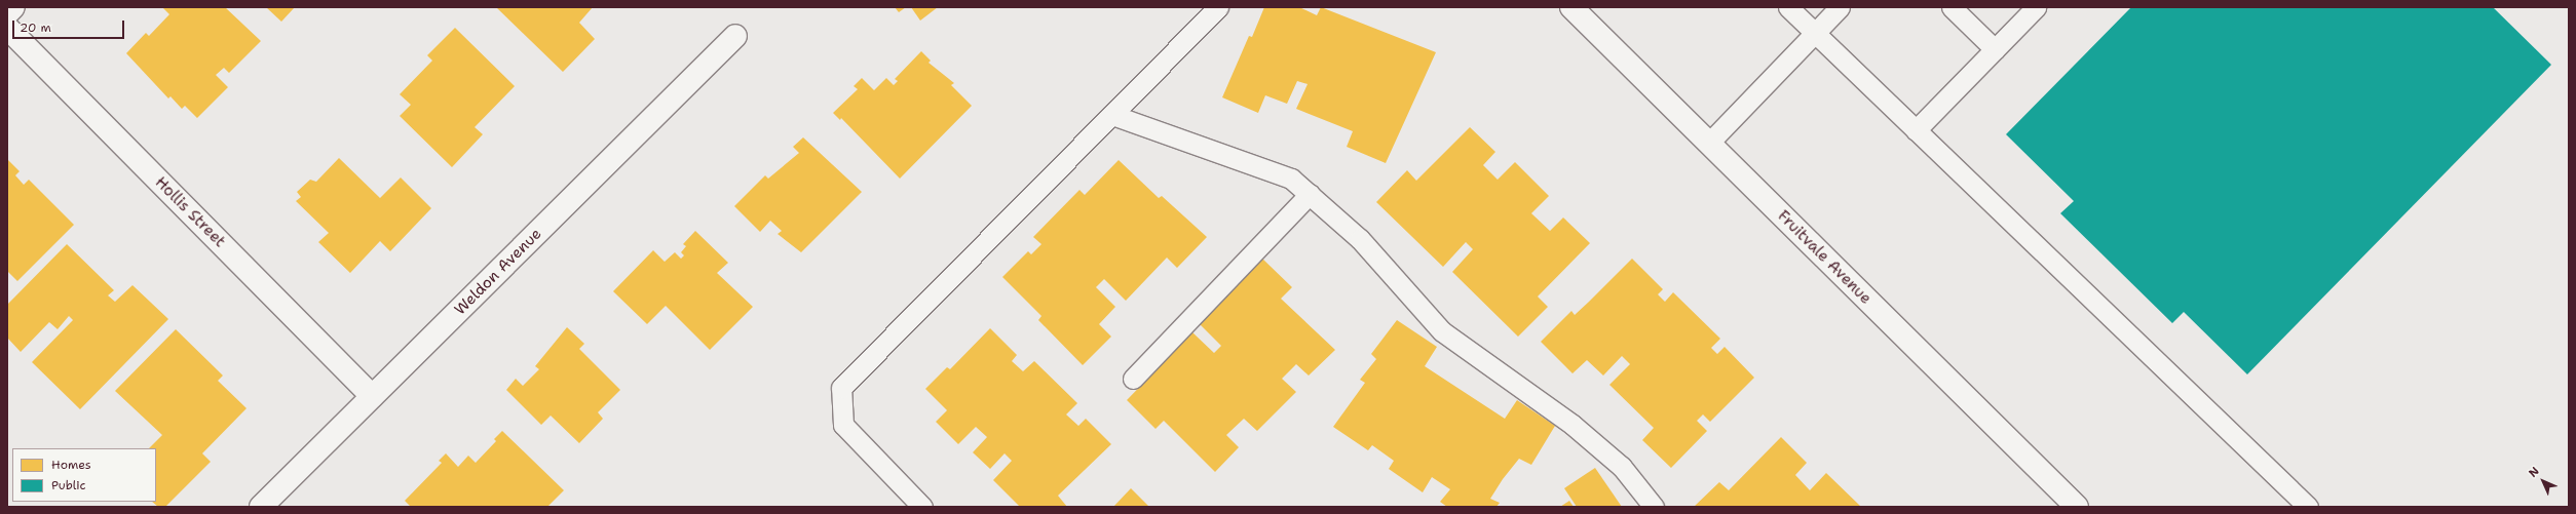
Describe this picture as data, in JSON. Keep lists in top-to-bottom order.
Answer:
{
  "streets": {
    "street": ["Hollis Street", "Fruitvale Avenue", "Weldon Avenue"]
  },
  "crossings": [
    ["Hollis Street", "Weldon Avenue"]
  ],
  "legend": ["Homes", "Public"],
  "scale_bar": "20 m",
  "north": "top left"
}
